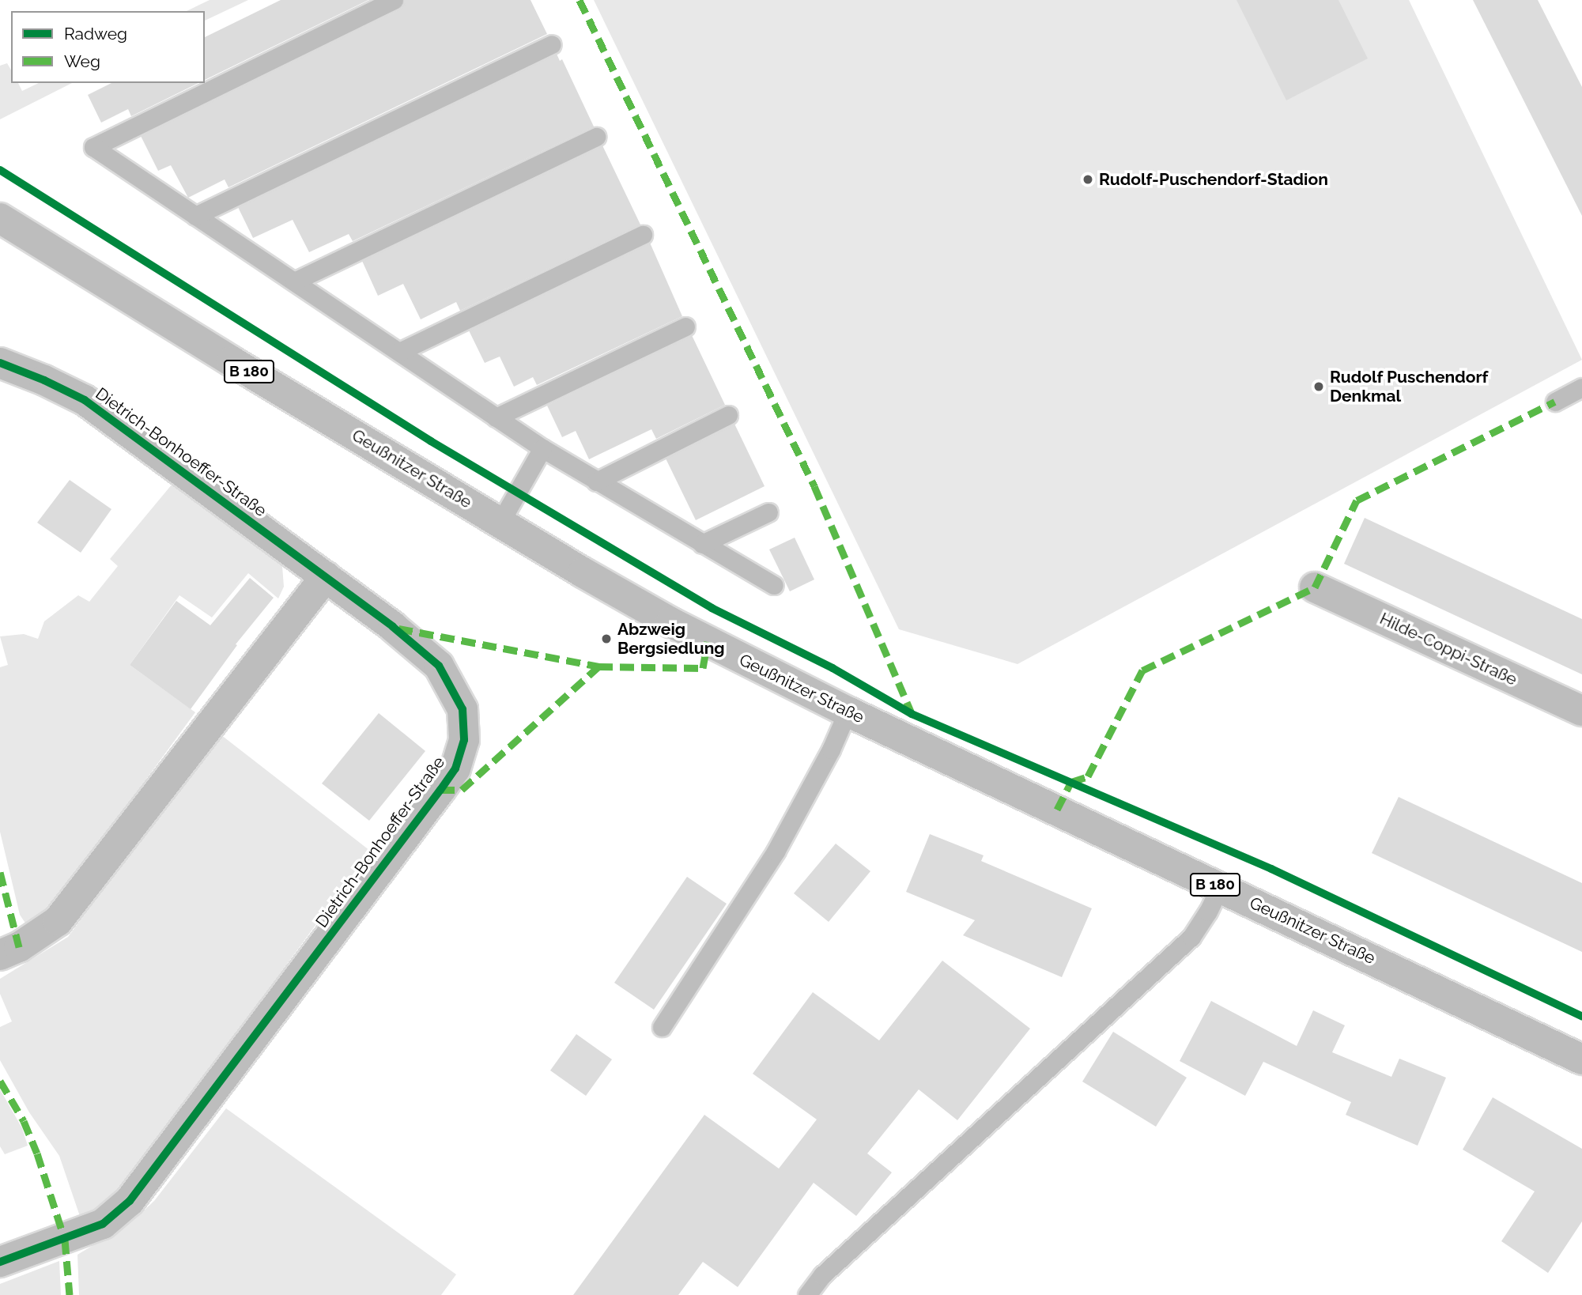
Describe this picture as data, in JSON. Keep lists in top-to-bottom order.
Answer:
{
  "streets": {
    "street": [
      "B 180",
      "Dietrich-Bonhoeffer-Straße",
      "Geußnitzer Straße",
      "Hilde-Coppi-Straße"
    ]
  },
  "places": ["Rudolf-Puschendorf-Stadion", "Rudolf Puschendorf Denkmal", "Abzweig Bergsiedlung"],
  "legend": ["Radweg", "Weg"]
}
